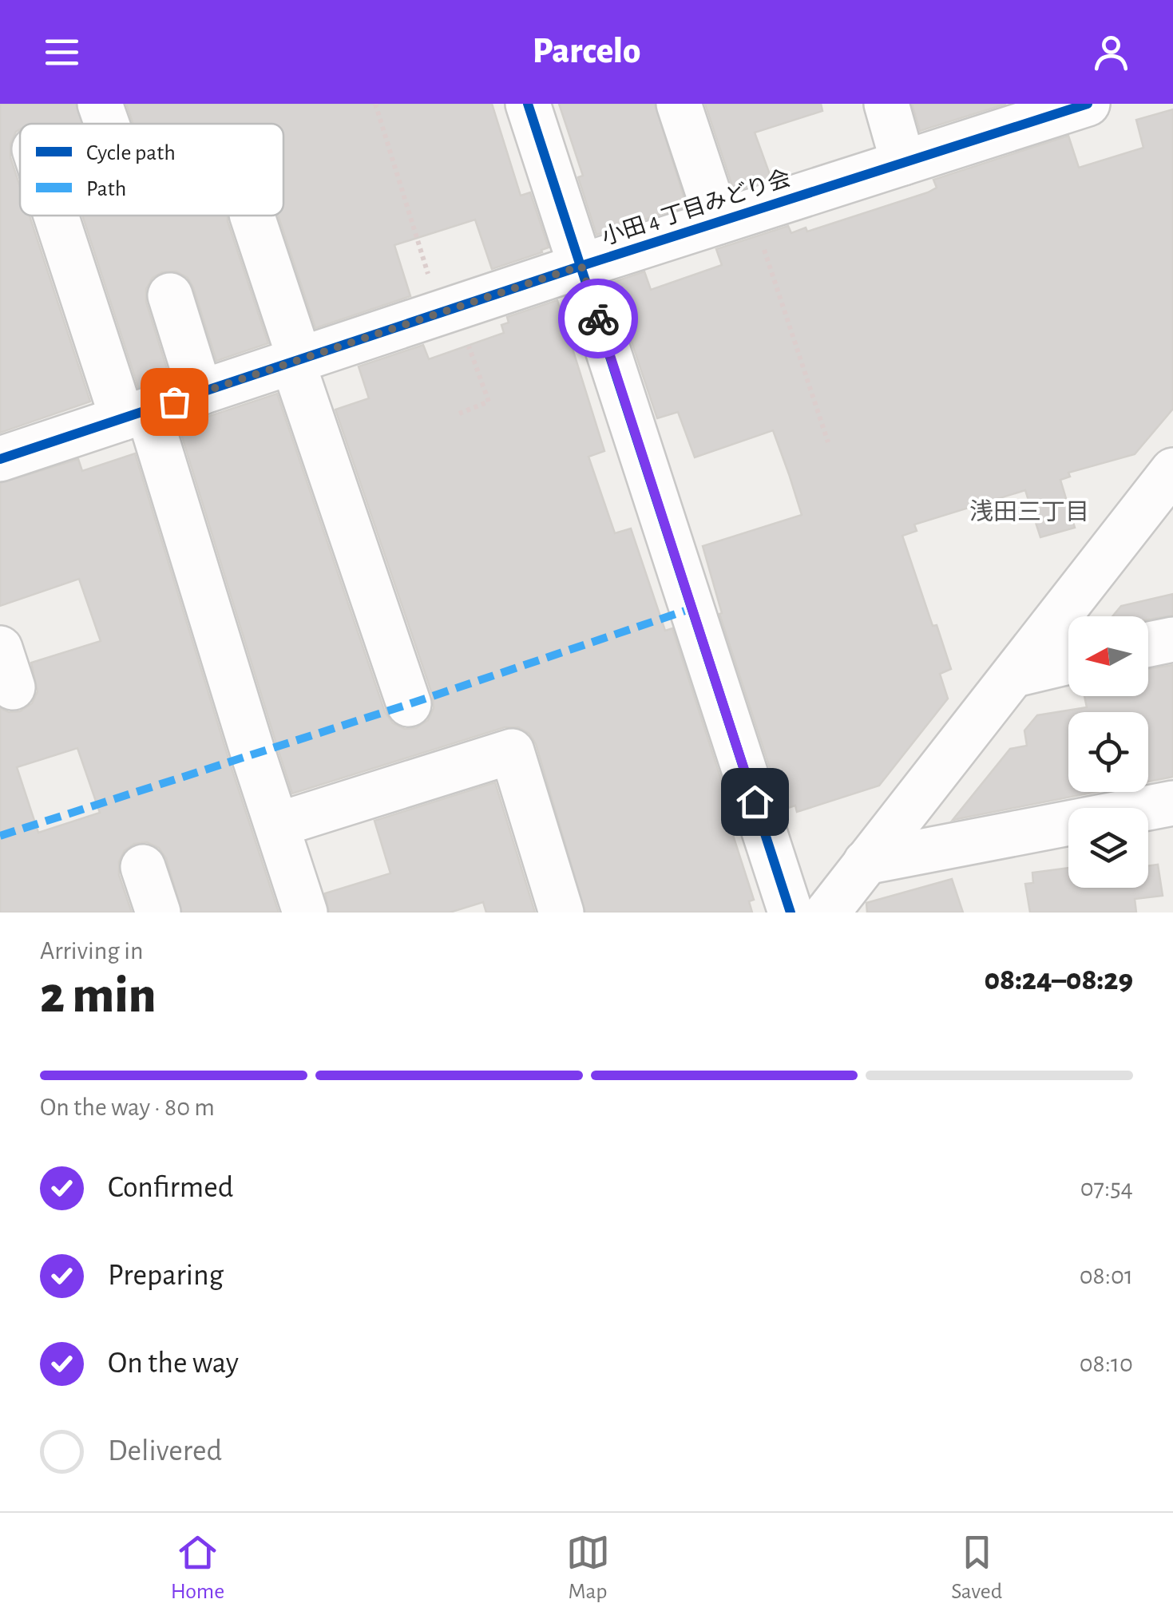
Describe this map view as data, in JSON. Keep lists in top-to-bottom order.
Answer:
{
  "streets": {
    "street": ["小田 4 丁目みどり会"]
  },
  "districts": ["浅田三丁目"],
  "legend": ["Cycle path", "Path"],
  "north": "left",
  "page": {
    "header": "Parcelo",
    "heading": ["2 min", "Arriving in", "08:24–08:29"],
    "bar": "On the way · 80 m",
    "list": [
      ["Confirmed", "07:54"],
      ["Preparing", "08:01"],
      ["On the way", "08:10"],
      "Delivered"
    ],
    "tabs": ["Home", "Map", "Saved"]
  }
}
